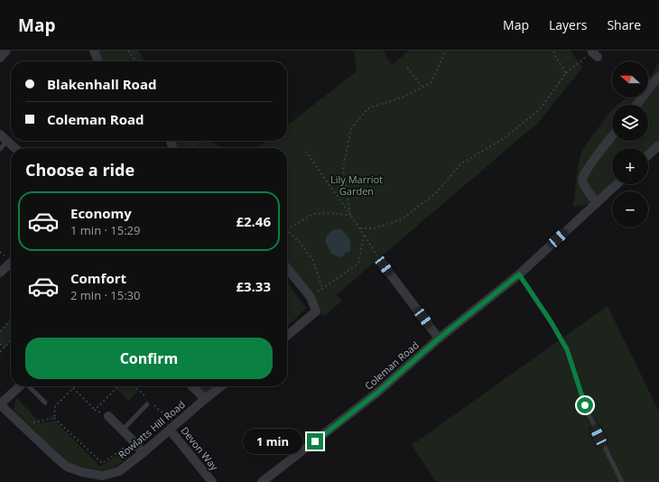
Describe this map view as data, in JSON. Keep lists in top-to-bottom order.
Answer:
{
  "streets": {
    "street": ["Coleman Road", "Rowlatts Hill Road", "Devon Way"]
  },
  "crossings": [
    ["Rowlatts Hill Road", "Devon Way"]
  ],
  "parks": ["Lily Marriot Garden"],
  "north": "left",
  "page": {
    "header": "Map",
    "nav": ["Map", "Layers", "Share"],
    "map_buttons": ["+", "−"],
    "banner": ["Blakenhall Road", "Coleman Road"],
    "heading": "Choose a ride",
    "list": [
      {
        "name": "Economy",
        "note": "1 min · 15:29",
        "value": "£2.46"
      },
      {
        "name": "Comfort",
        "note": "2 min · 15:30",
        "value": "£3.33"
      }
    ],
    "buttons": "Confirm",
    "bubble": "1 min"
  }
}
